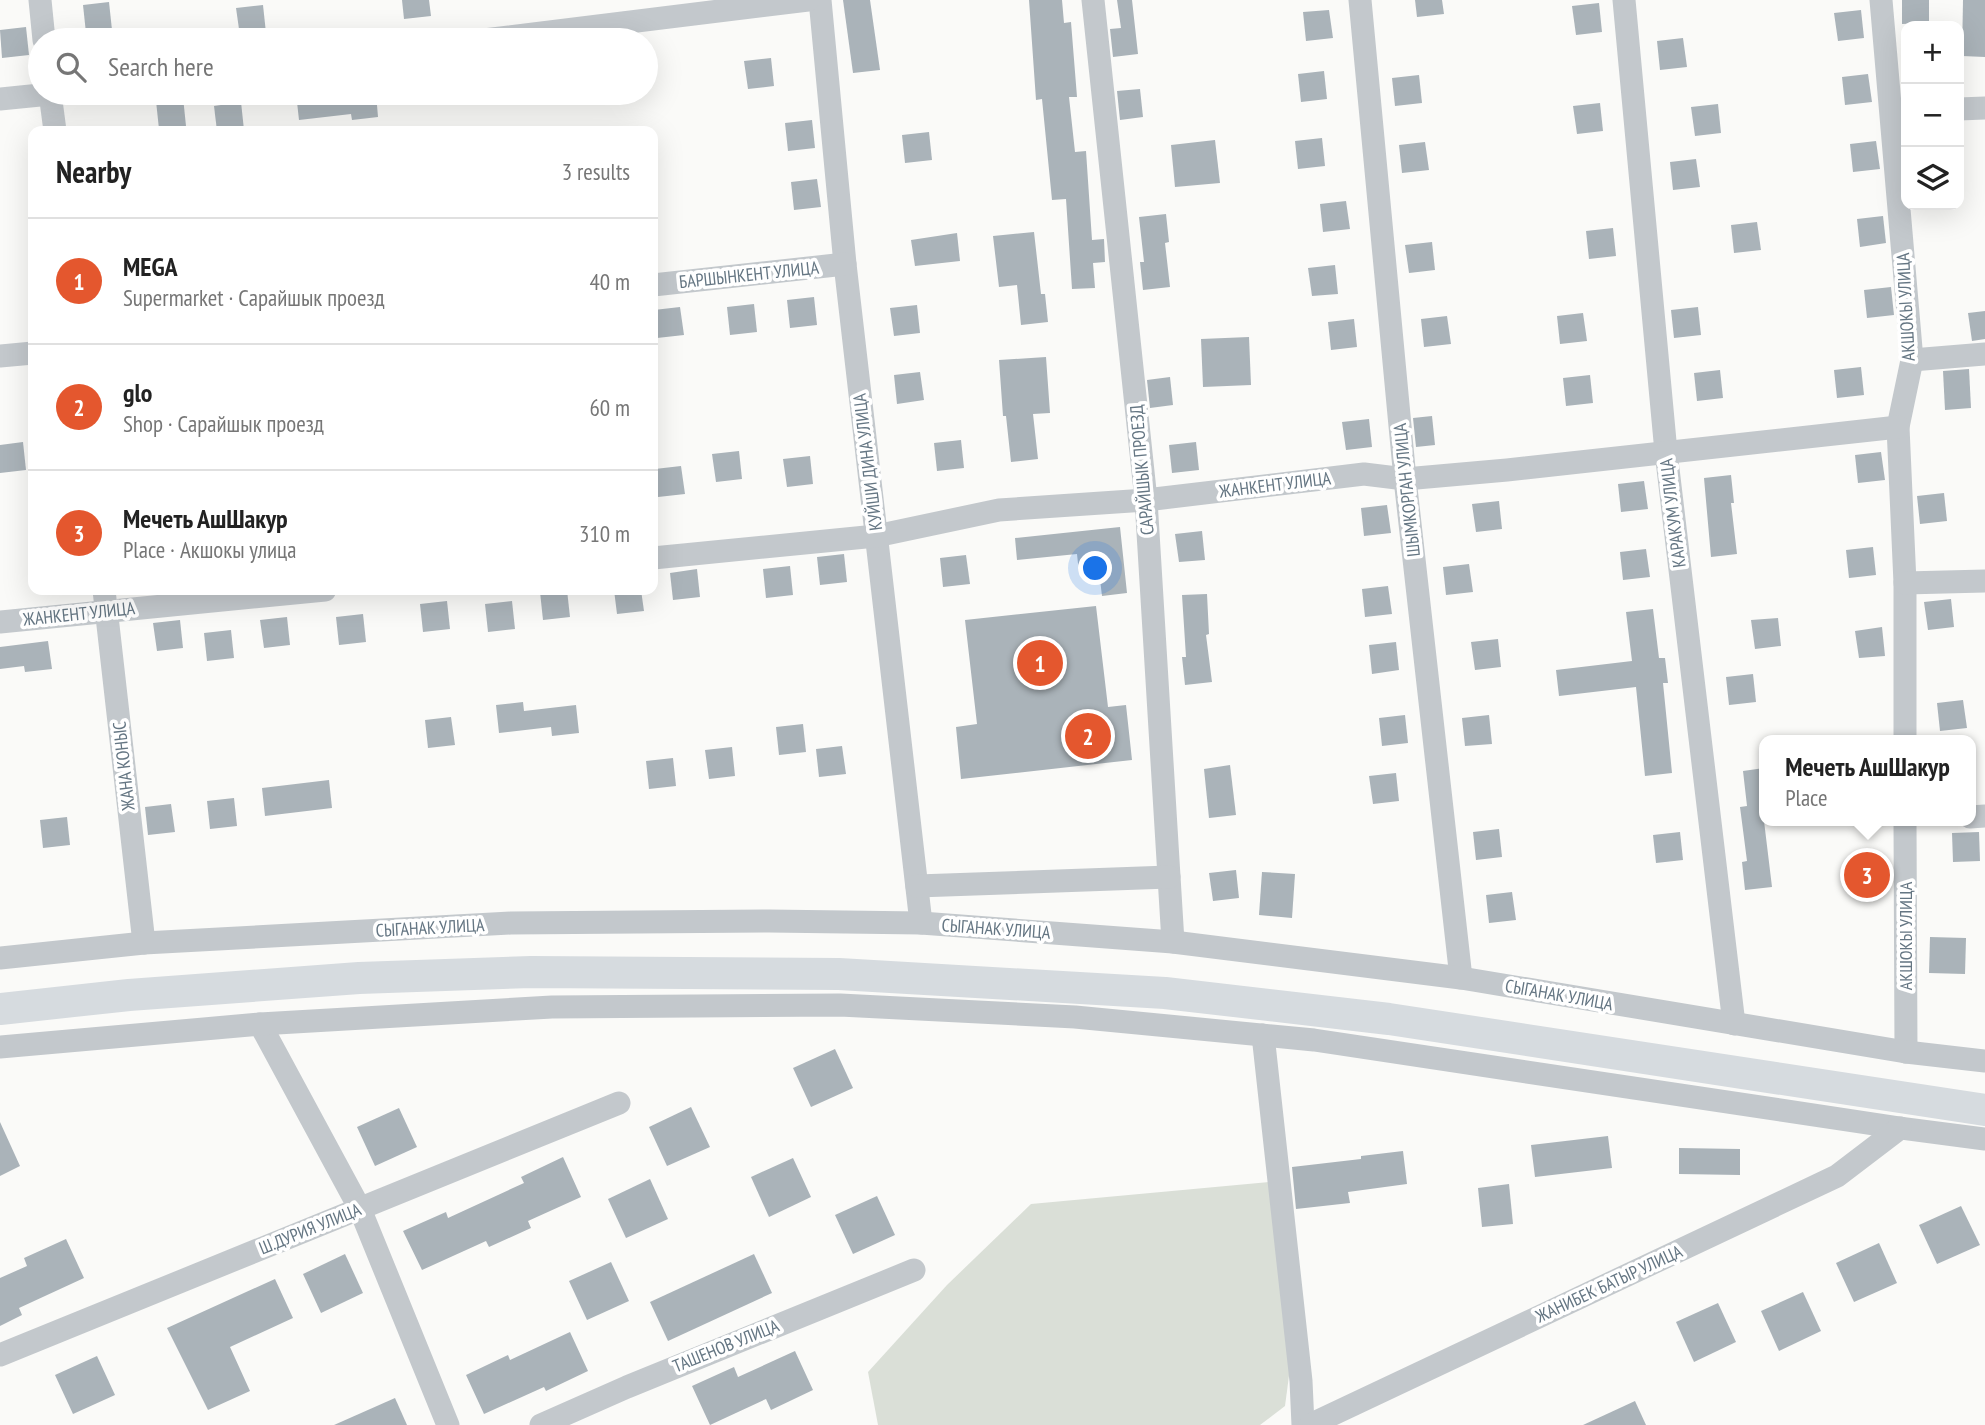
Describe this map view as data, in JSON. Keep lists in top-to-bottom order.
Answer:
{
  "streets": {
    "street": [
      "БАРШЫНКЕНТ УЛИЦА",
      "АКШОКЫ УЛИЦА",
      "КУЙШИ ДИНА УЛИЦА",
      "САРАЙШЫК ПРОЕЗД",
      "ЖАНКЕНТ УЛИЦА",
      "ШЫМКОРГАН УЛИЦА",
      "КАРАКУМ УЛИЦА",
      "ЖАНА КОНЫС",
      "СЫГАНАК УЛИЦА",
      "Ш.ДУРИЯ УЛИЦА",
      "ЖАНИБЕК БАТЫР УЛИЦА",
      "ТАШЕНОВ УЛИЦА"
    ]
  },
  "crossings": [
    ["БАРШЫНКЕНТ УЛИЦА", "КУЙШИ ДИНА УЛИЦА"],
    ["АКШОКЫ УЛИЦА", "ЖАНКЕНТ УЛИЦА"],
    ["АКШОКЫ УЛИЦА", "СЫГАНАК УЛИЦА"],
    ["КУЙШИ ДИНА УЛИЦА", "ЖАНКЕНТ УЛИЦА"],
    ["КУЙШИ ДИНА УЛИЦА", "СЫГАНАК УЛИЦА"],
    ["САРАЙШЫК ПРОЕЗД", "ЖАНКЕНТ УЛИЦА"],
    ["САРАЙШЫК ПРОЕЗД", "СЫГАНАК УЛИЦА"],
    ["ЖАНКЕНТ УЛИЦА", "ШЫМКОРГАН УЛИЦА"],
    ["ЖАНКЕНТ УЛИЦА", "КАРАКУМ УЛИЦА"],
    ["ЖАНКЕНТ УЛИЦА", "ЖАНА КОНЫС"],
    ["ШЫМКОРГАН УЛИЦА", "СЫГАНАК УЛИЦА"],
    ["КАРАКУМ УЛИЦА", "СЫГАНАК УЛИЦА"],
    ["ЖАНА КОНЫС", "СЫГАНАК УЛИЦА"]
  ],
  "page": {
    "map_buttons": ["+", "−"],
    "search": "Search here",
    "heading": ["Nearby", "3 results"],
    "list": [
      {
        "mark": "1",
        "name": "MEGA",
        "note": "Supermarket · Сарайшык проезд",
        "value": "40 m"
      },
      {
        "mark": "2",
        "name": "glo",
        "note": "Shop · Сарайшык проезд",
        "value": "60 m"
      },
      {
        "mark": "3",
        "name": "Мечеть АшШакур",
        "note": "Place · Акшокы улица",
        "value": "310 m"
      }
    ],
    "pins": ["1", "2", "3"],
    "popup": ["Мечеть АшШакур", "Place"]
  }
}
